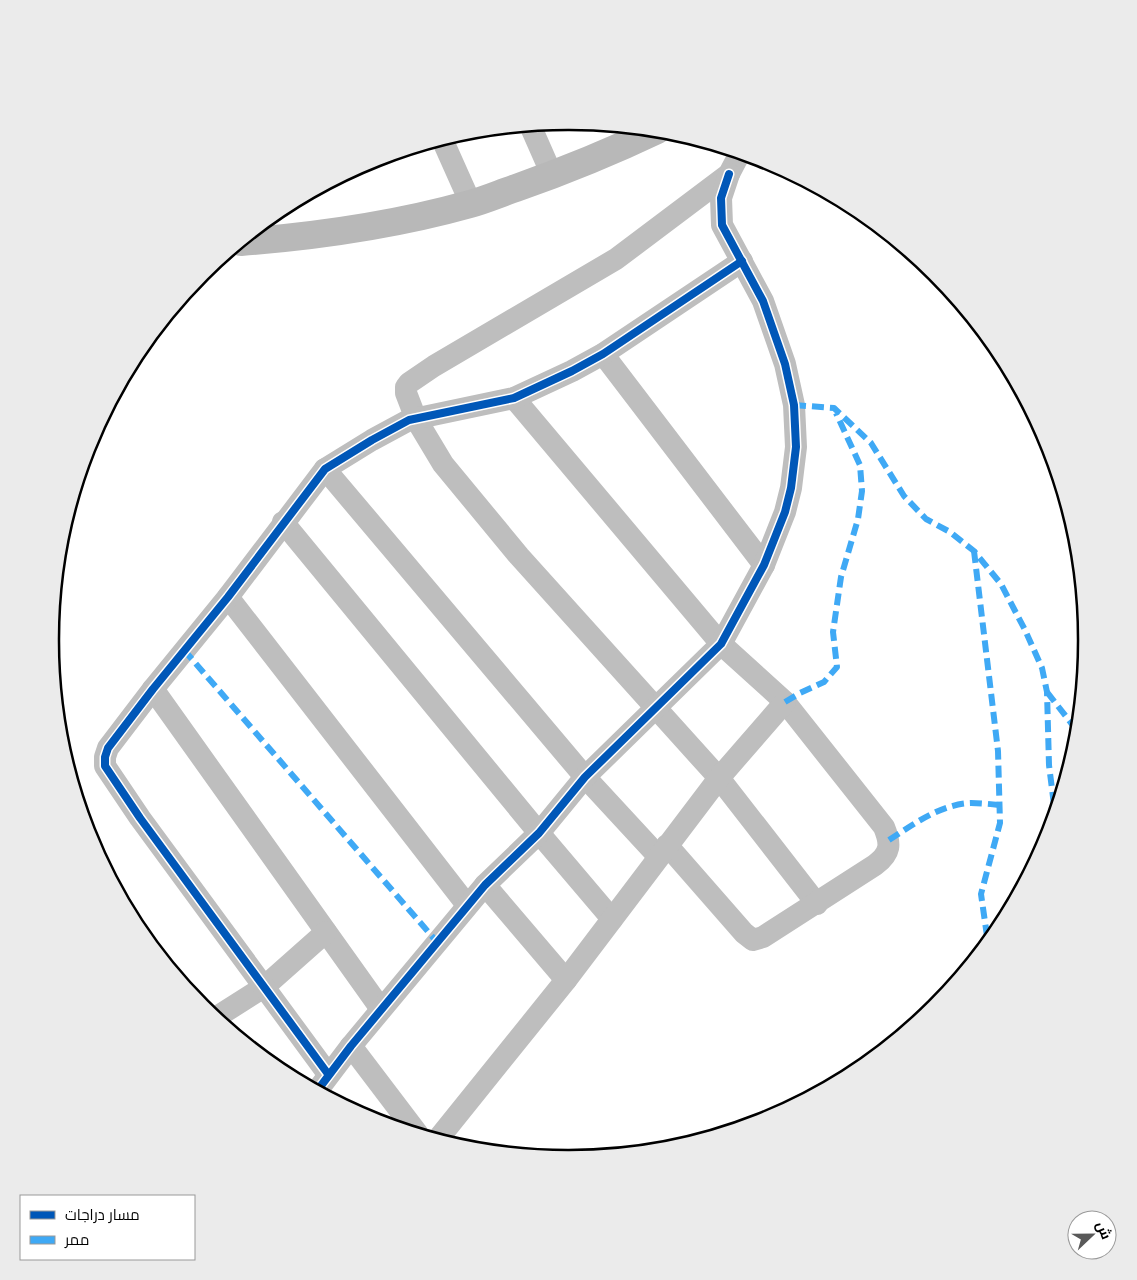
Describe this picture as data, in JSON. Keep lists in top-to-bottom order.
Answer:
{
  "legend": ["مسار دراجات", "ممر"],
  "north": "right"
}
